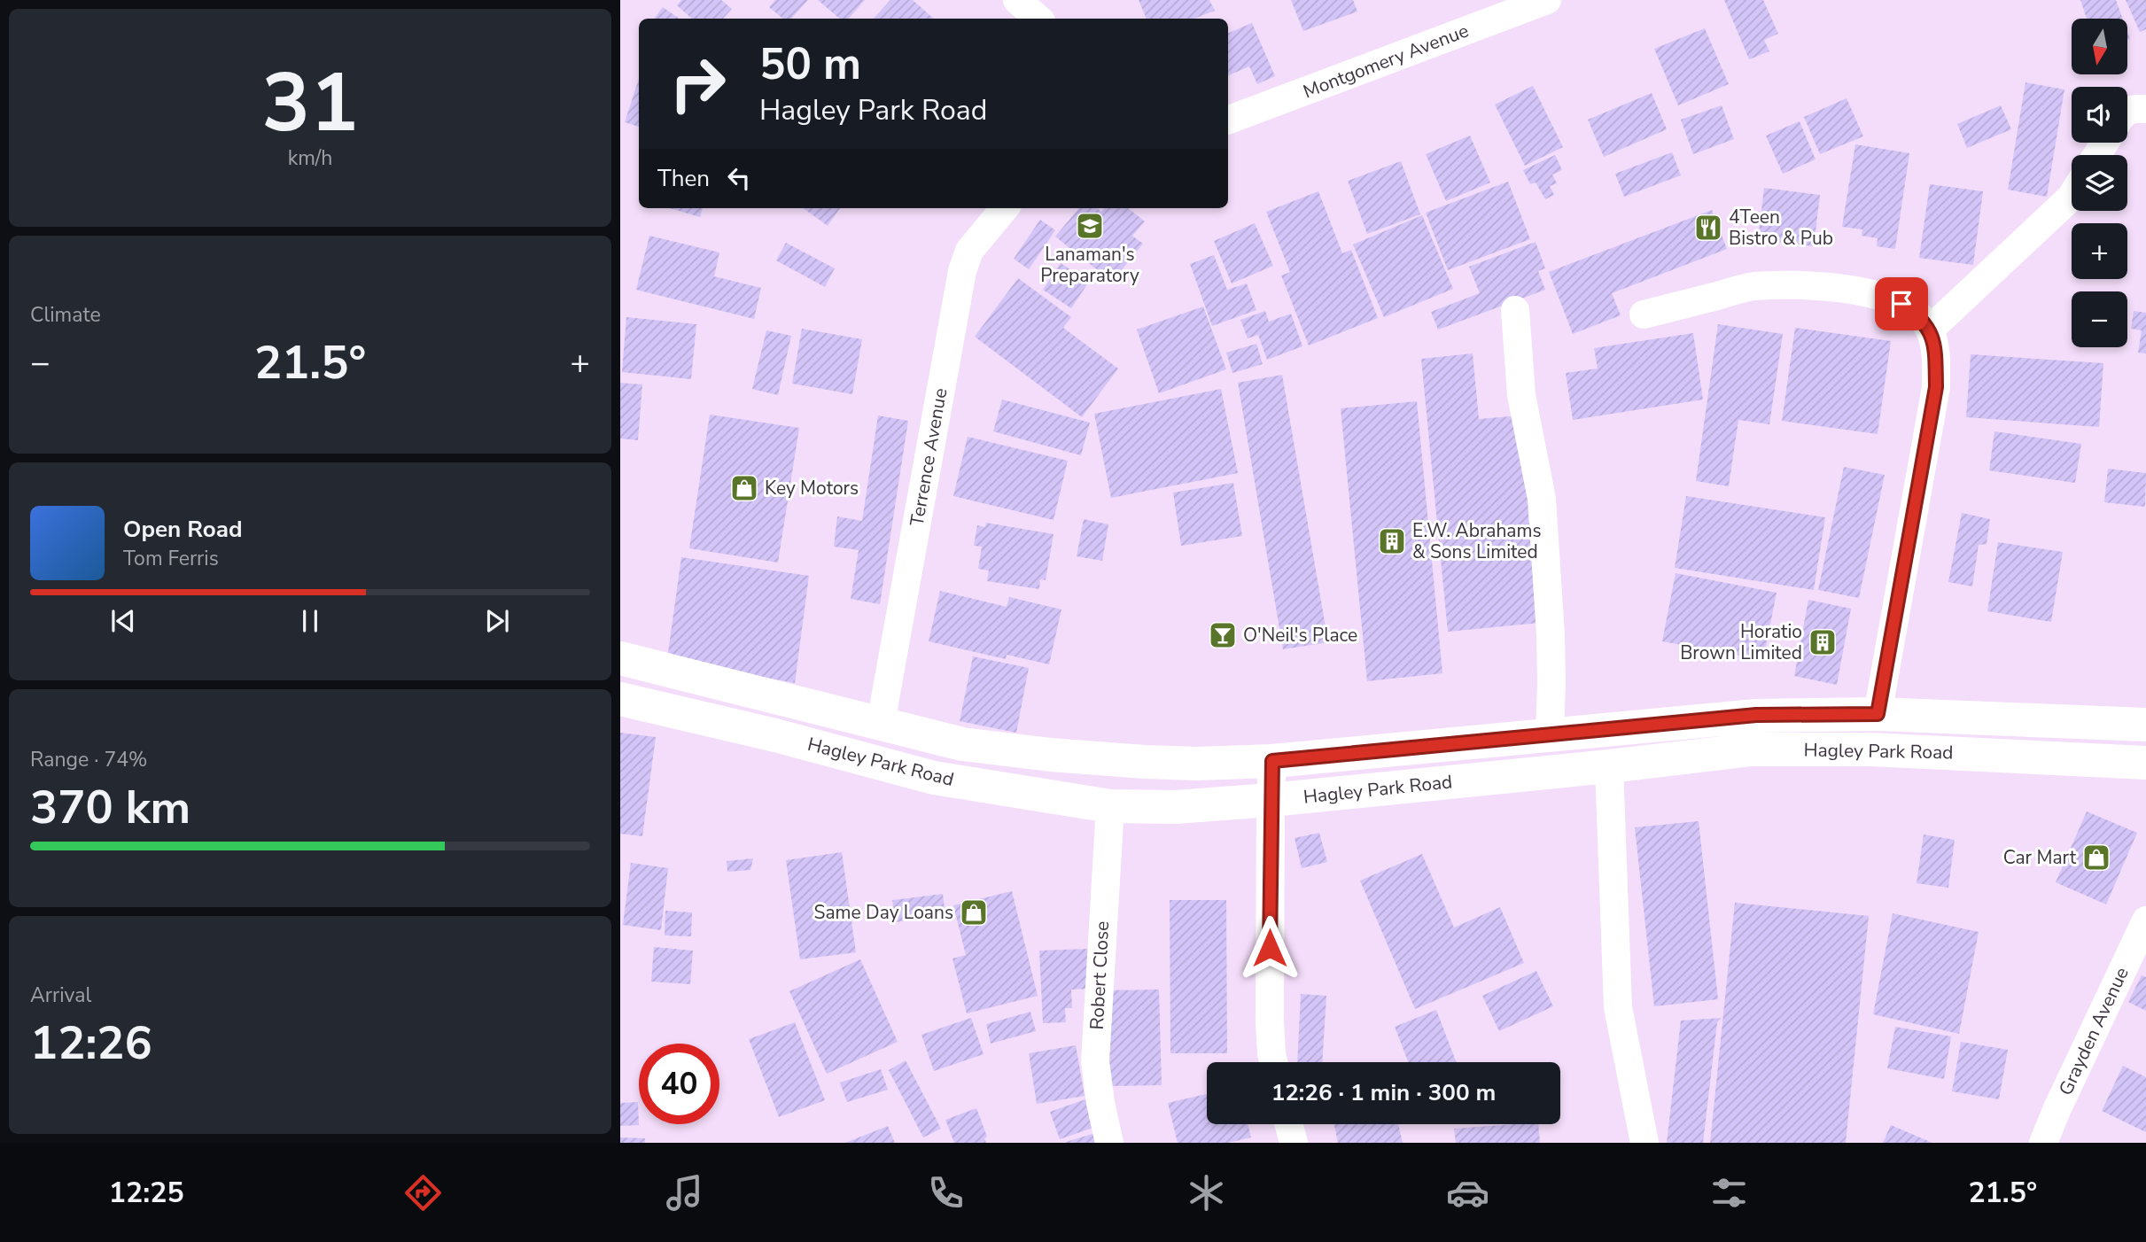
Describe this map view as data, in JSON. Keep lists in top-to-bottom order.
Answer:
{
  "streets": {
    "main road": ["Hagley Park Road"],
    "street": [
      "Montgomery Avenue",
      "Terrence Avenue",
      "Robert Close",
      "Grayden Avenue"
    ]
  },
  "crossings": [
    ["Terrence Avenue", "Hagley Park Road"],
    ["Hagley Park Road", "Robert Close"]
  ],
  "places": {
    "school or university": ["Lanaman's Preparatory"],
    "restaurant": ["4Teen Bistro & Pub"],
    "shop": ["Key Motors", "Car Mart", "Same Day Loans"],
    "building": ["E.W. Abrahams & Sons Limited", "Horatio Brown Limited"],
    "bar": ["O'Neil's Place"]
  },
  "north": "bottom",
  "page": {
    "tile": [
      ["31", "km/h"],
      "Climate",
      ["Range · 74%", "370 km"],
      ["Arrival", "12:26"]
    ],
    "map_buttons": ["+", "−"],
    "turn": ["50 m", "Hagley Park Road"],
    "then": "Then",
    "heat": ["−", "21.5°", "+"],
    "song": ["Open Road", "Tom Ferris"],
    "limit": "40",
    "trip": "12:26 · 1 min · 300 m",
    "tabs": ["12:25", "21.5°"]
  }
}
